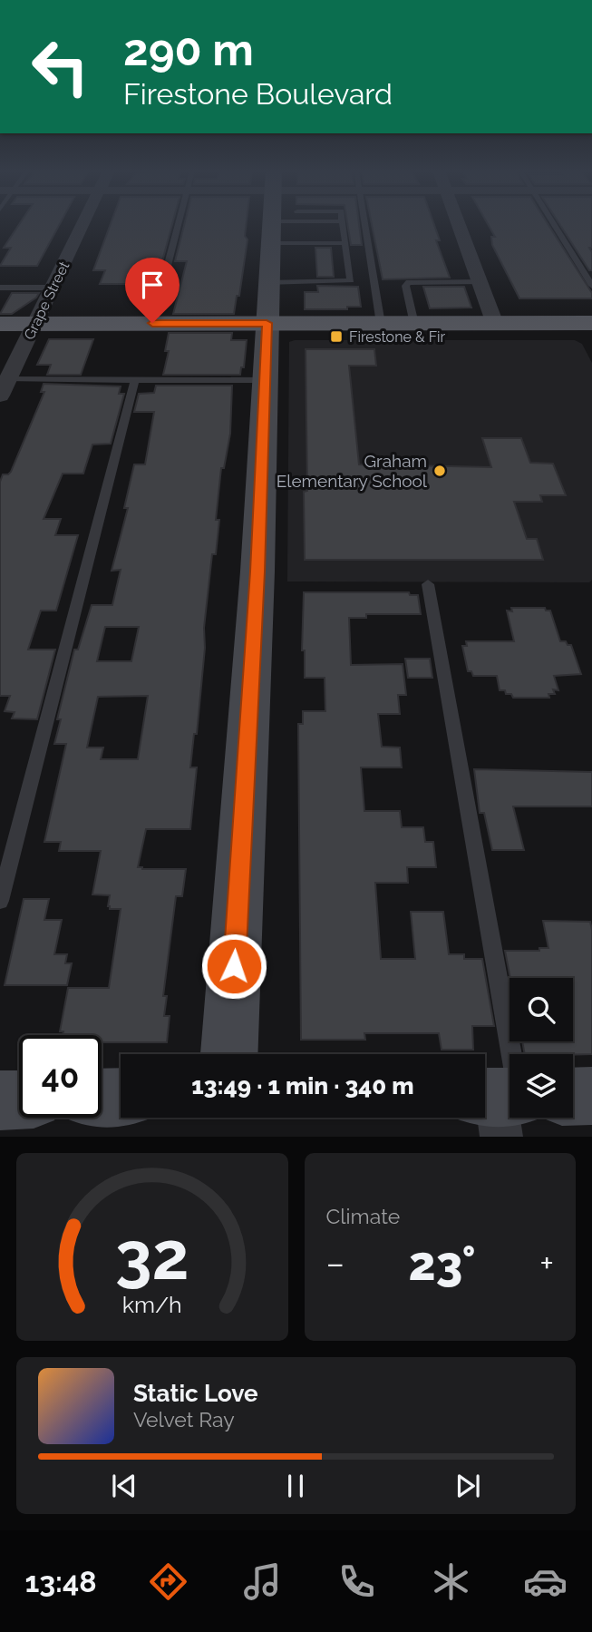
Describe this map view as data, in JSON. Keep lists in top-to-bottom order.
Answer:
{
  "streets": {
    "street": ["Grape Street"]
  },
  "places": {
    "transit": ["Firestone & Fir"],
    "other": ["Graham Elementary School"]
  },
  "page": {
    "turn": ["290 m", "Firestone Boulevard"],
    "limit": "40",
    "trip": "13:49 · 1 min · 340 m",
    "tile": "Climate",
    "heat": ["−", "23°", "+"],
    "song": ["Static Love", "Velvet Ray"],
    "tabs": "13:48",
    "gauge": ["32", "km/h"]
  }
}
